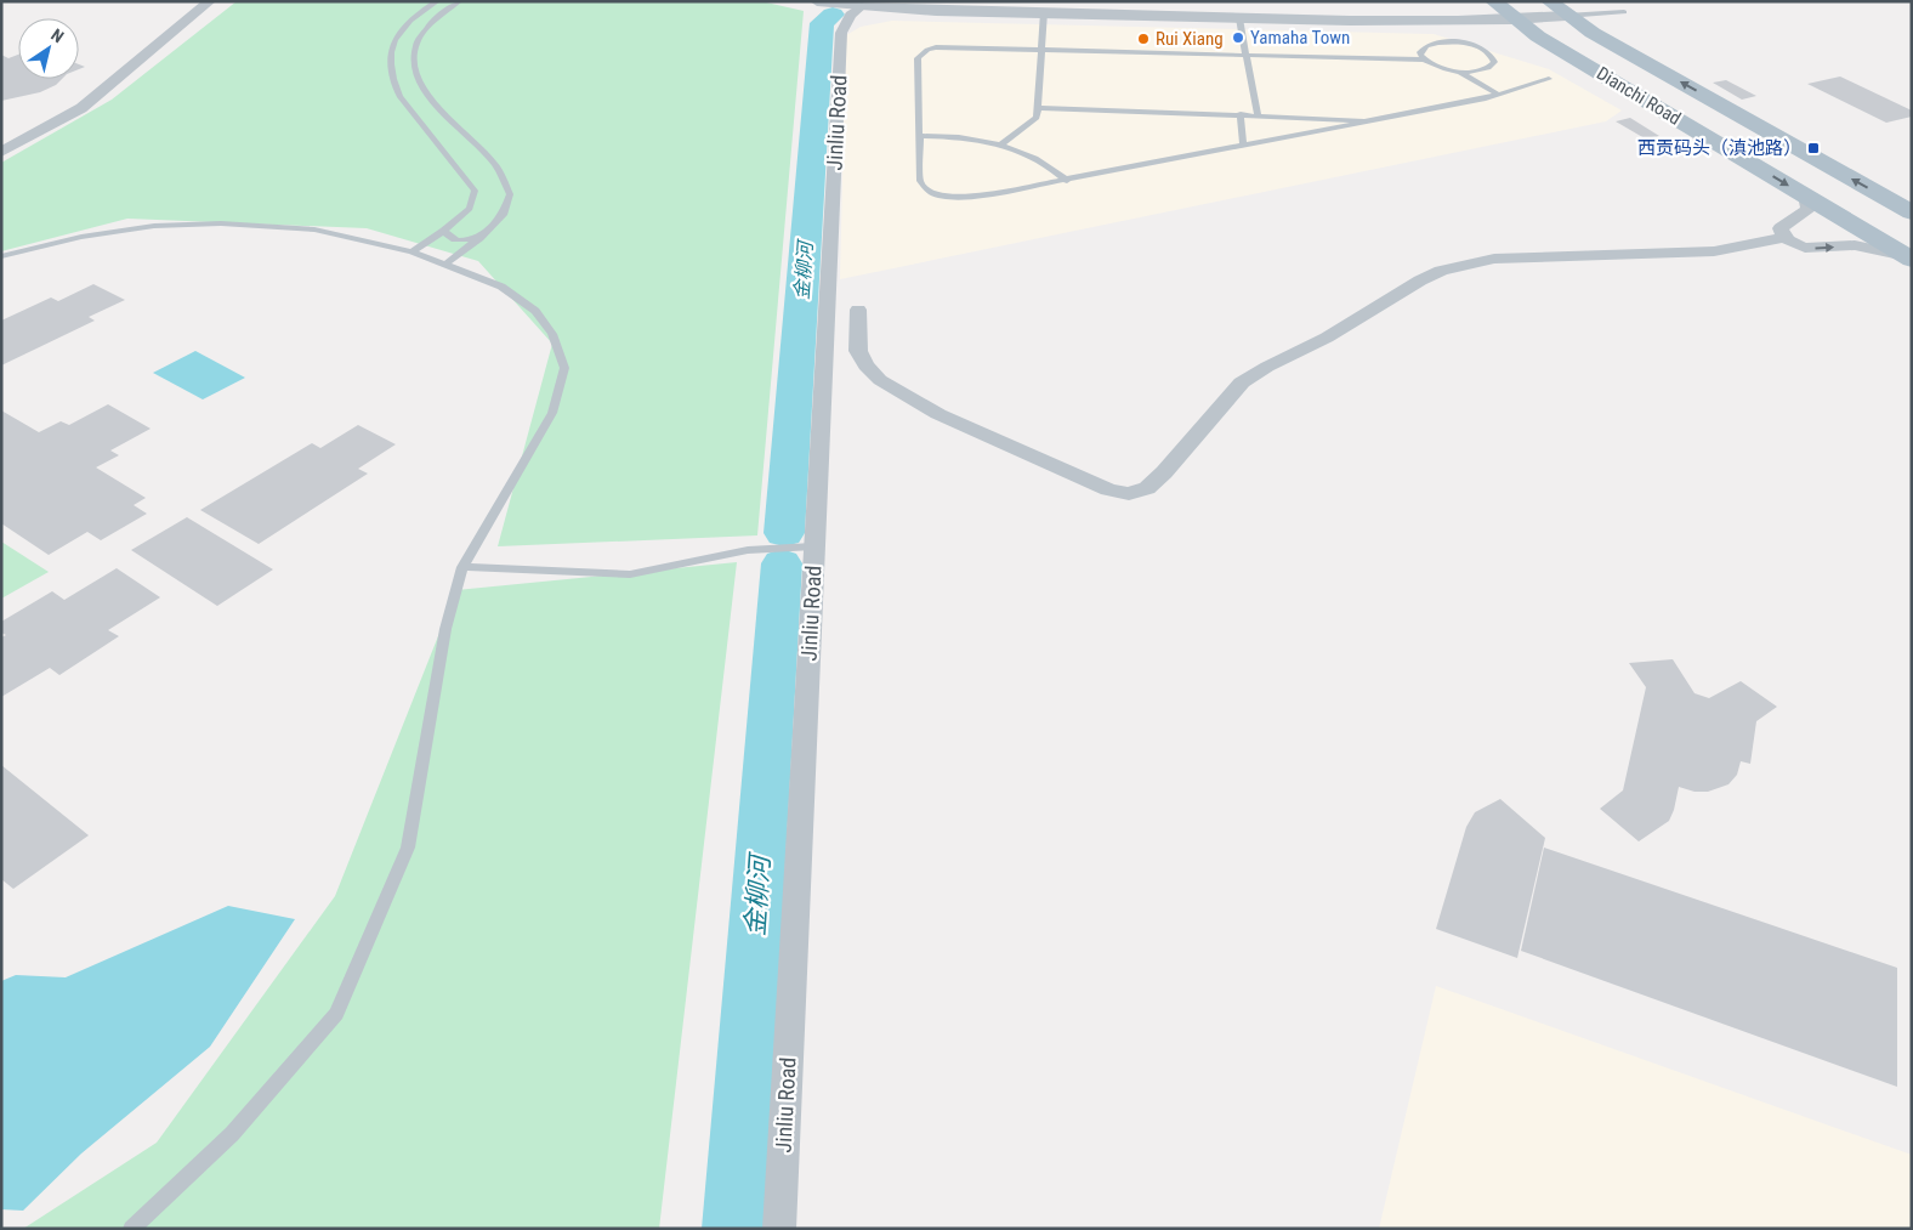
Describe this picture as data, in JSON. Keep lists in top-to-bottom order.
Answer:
{
  "streets": {
    "main road": ["Dianchi Road"],
    "street": ["Jinliu Road"]
  },
  "water": ["金柳河"],
  "places": {
    "other": ["Yamaha Town", "Rui Xiang"],
    "transit": ["西贡码头（滇池路）"]
  },
  "north": "top right"
}
